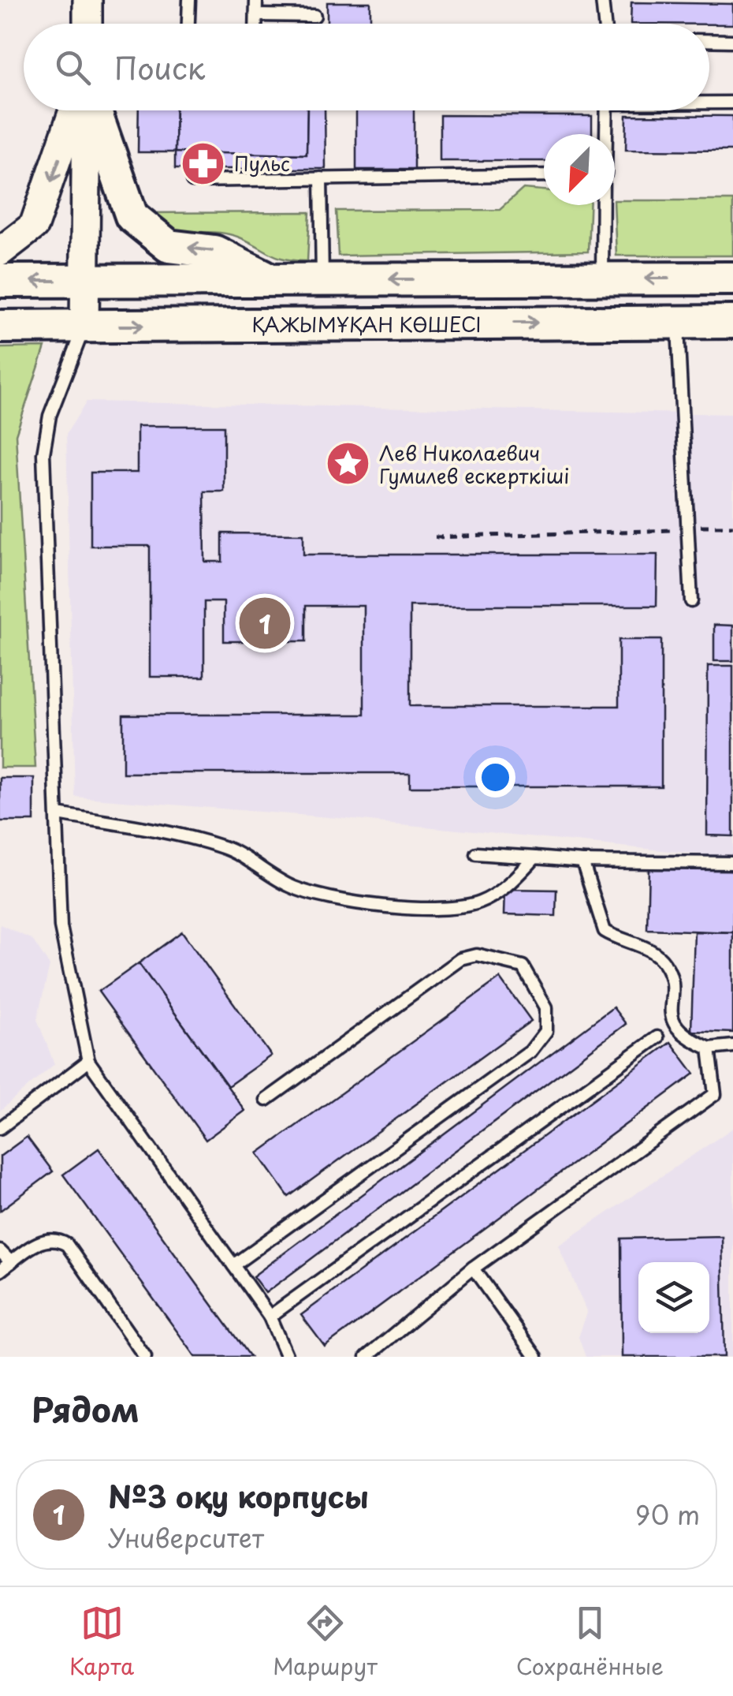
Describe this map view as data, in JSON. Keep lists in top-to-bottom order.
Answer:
{
  "streets": {
    "main road": ["ҚАЖЫМҰҚАН КӨШЕСІ"]
  },
  "places": {
    "pharmacy": ["Пульс"],
    "place": ["Лев Николаевич Гумилев ескерткіші"]
  },
  "north": "bottom left",
  "page": {
    "search": "Поиск",
    "pins": "1",
    "heading": "Рядом",
    "list": [
      {
        "mark": "1",
        "name": "№3 оқу корпусы",
        "note": "Университет",
        "value": "90 m"
      }
    ],
    "nav": ["Карта", "Маршрут", "Сохранённые"]
  }
}
